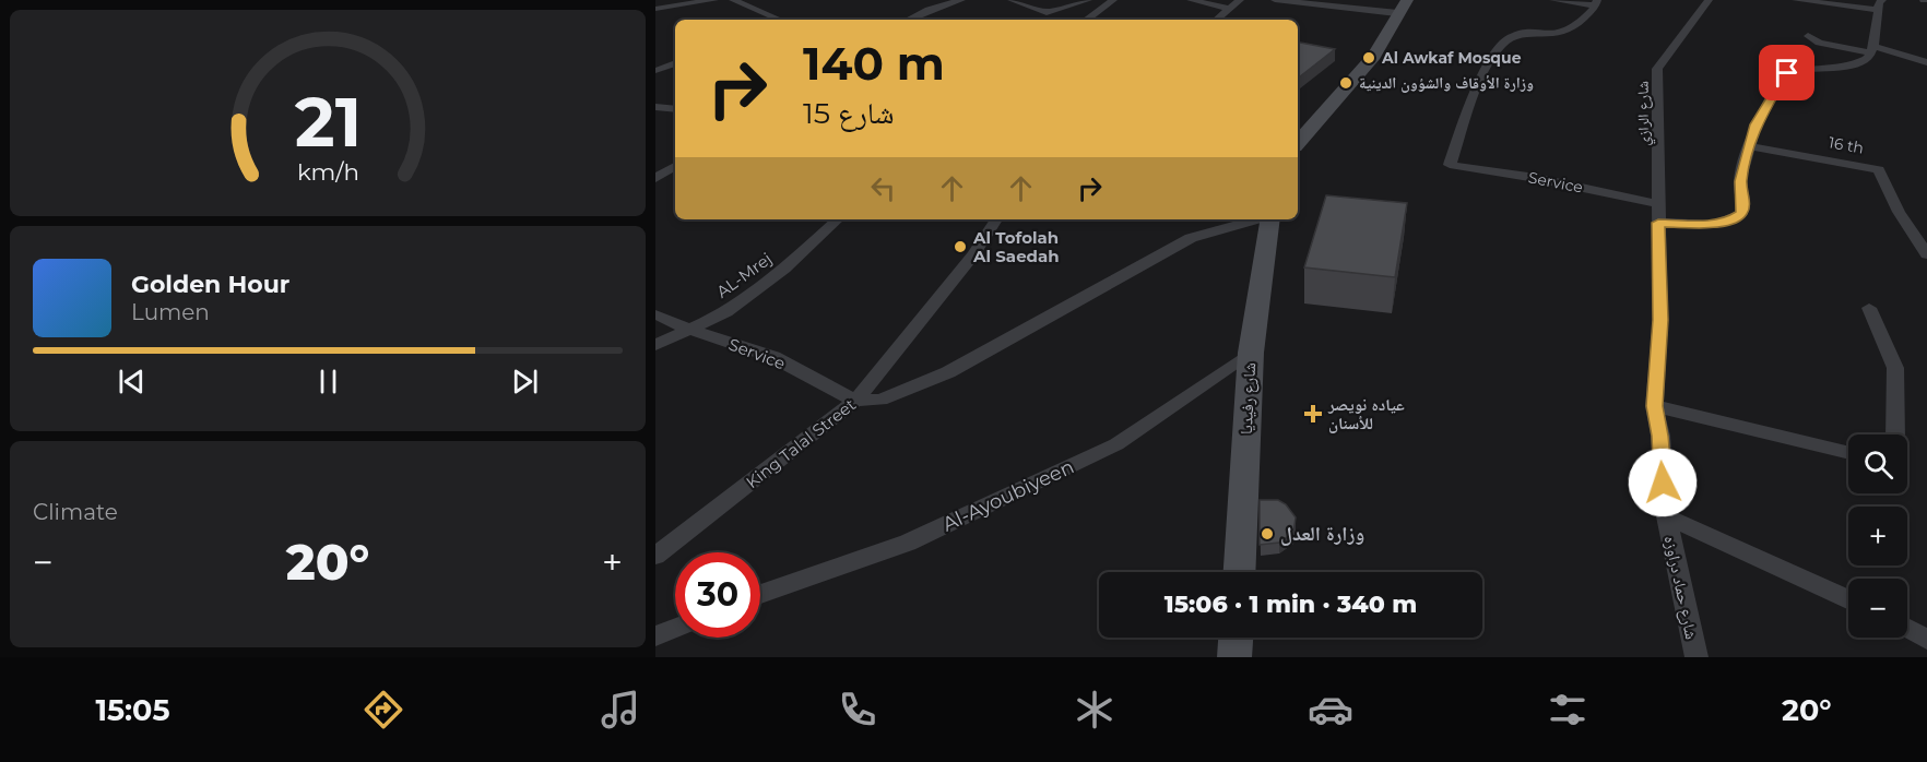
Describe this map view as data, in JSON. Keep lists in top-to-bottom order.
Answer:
{
  "streets": {
    "main road": ["شارع رفيديا"],
    "street": [
      "شارع الرازي",
      "16 th",
      "Service",
      "AL-Mrej",
      "King Talal Street",
      "Al-Ayoubiyeen",
      "شارع حماد دراوزه"
    ]
  },
  "crossings": [
    ["شارع الرازي", "Service"],
    ["شارع الرازي", "شارع حماد دراوزه"],
    ["16 th", "Service"],
    ["Service", "AL-Mrej"],
    ["Service", "King Talal Street"],
    ["Service", "شارع حماد دراوزه"],
    ["شارع رفيديا", "Al-Ayoubiyeen"]
  ],
  "places": {
    "other": [
      "Al Awkaf Mosque",
      "وزارة الأوقاف والشؤون الدينية",
      "Al Tofolah Al Saedah",
      "وزارة العدل"
    ],
    "health": ["عياده نويصر للأسنان"]
  },
  "page": {
    "turn": ["140 m", "شارع 15"],
    "song": ["Golden Hour", "Lumen"],
    "map_buttons": ["+", "−"],
    "tile": "Climate",
    "heat": ["−", "20°", "+"],
    "limit": "30",
    "trip": "15:06 · 1 min · 340 m",
    "tabs": ["15:05", "20°"],
    "gauge": ["21", "km/h"]
  }
}
